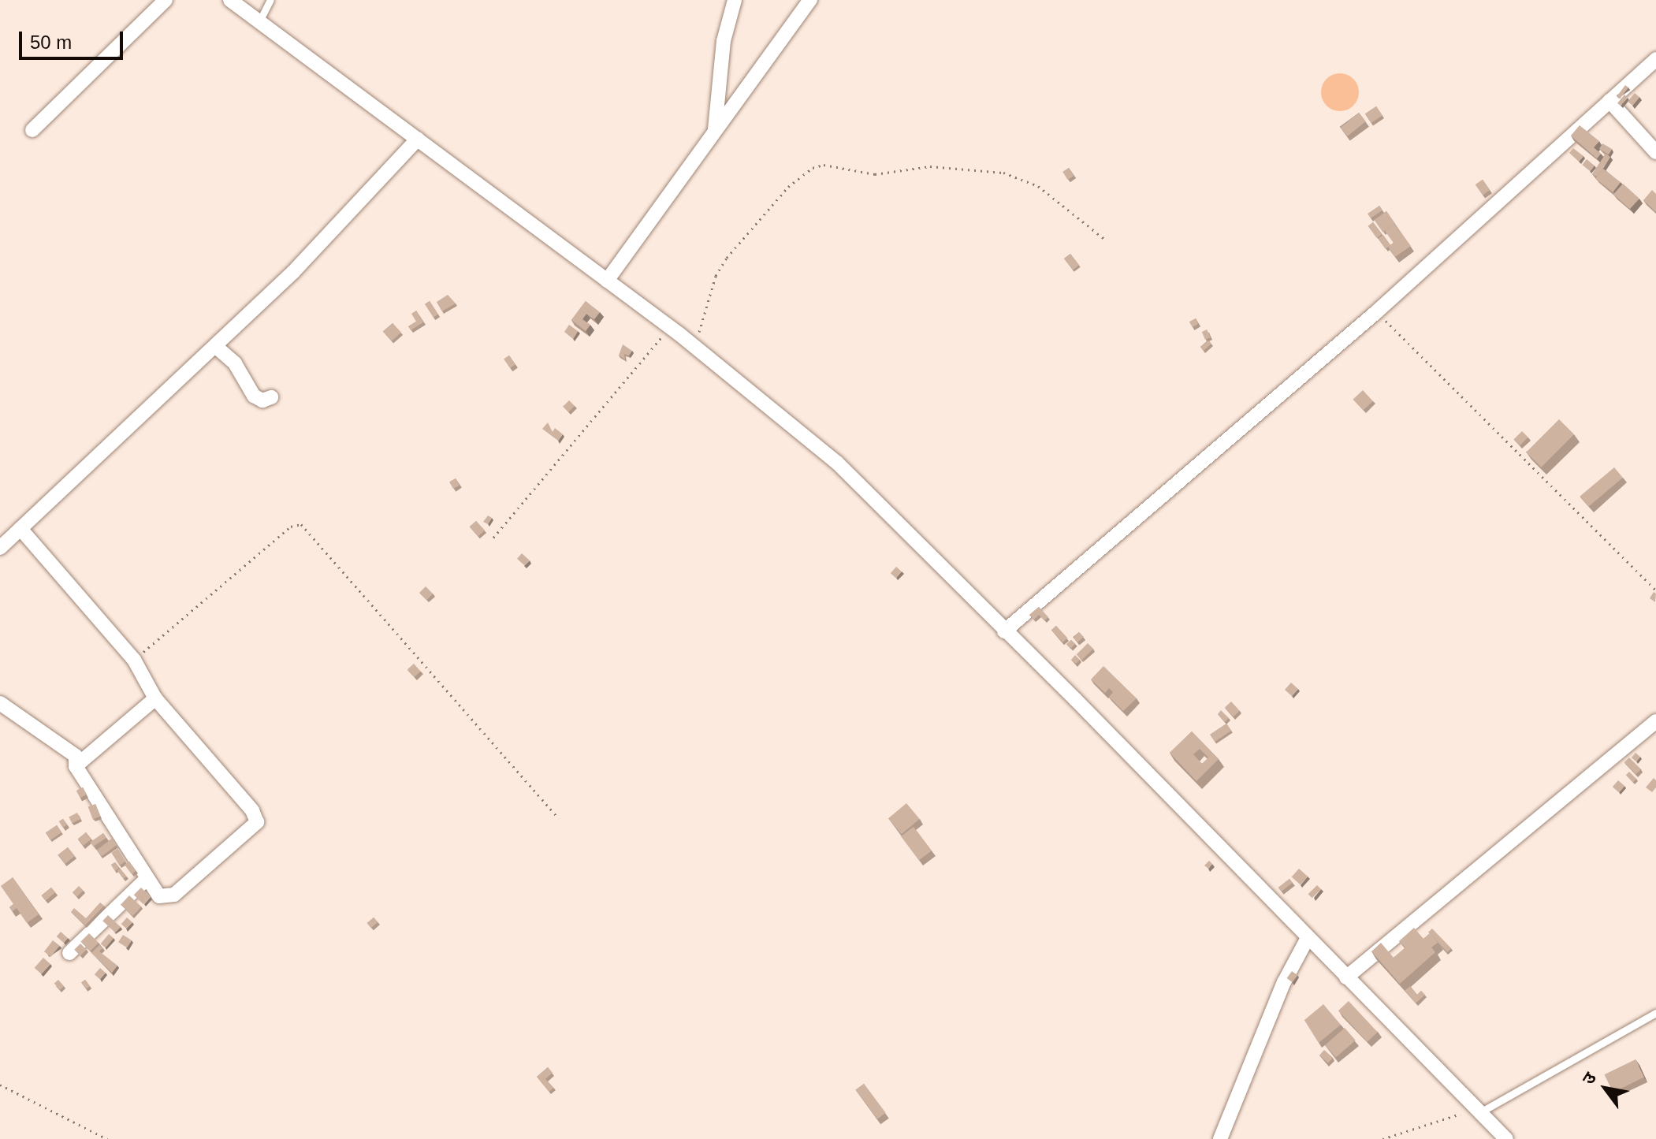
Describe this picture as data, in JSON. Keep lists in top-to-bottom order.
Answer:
{
  "scale_bar": "50 m",
  "north": "top left"
}
